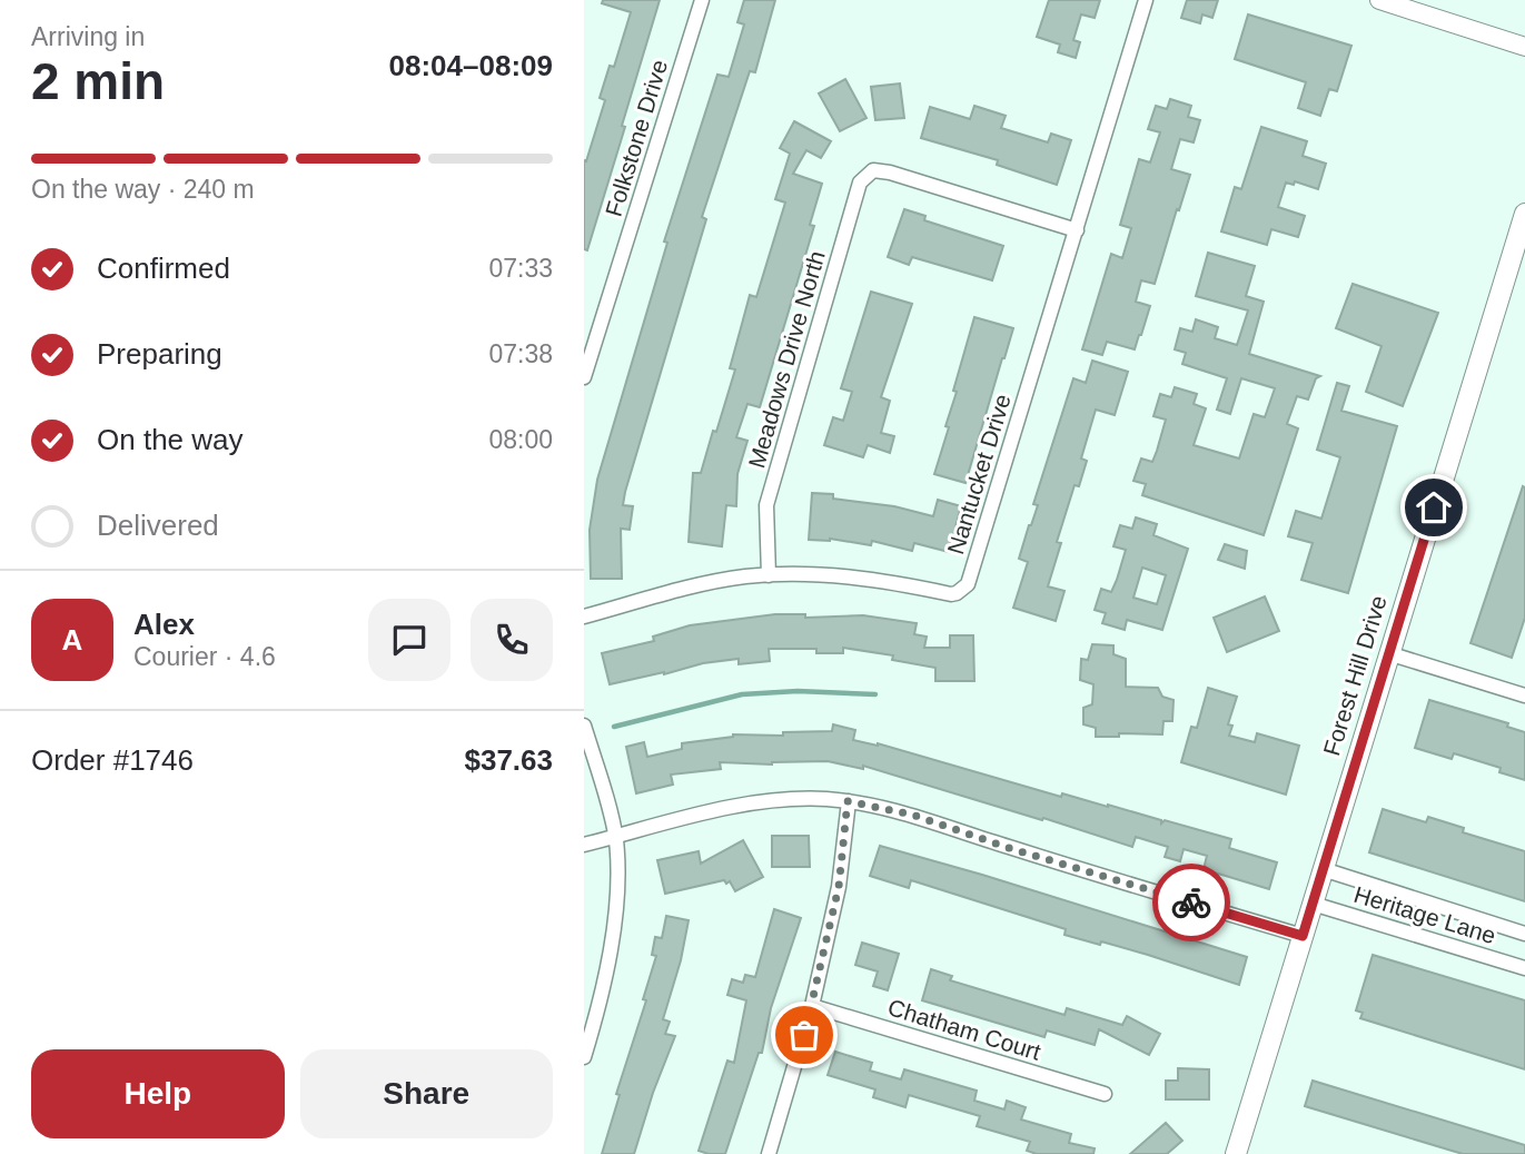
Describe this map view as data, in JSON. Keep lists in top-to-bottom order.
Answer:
{
  "streets": {
    "main road": ["Forest Hill Drive"],
    "street": [
      "Folkstone Drive",
      "Meadows Drive North",
      "Nantucket Drive",
      "Heritage Lane",
      "Chatham Court"
    ]
  },
  "crossings": [
    ["Meadows Drive North", "Nantucket Drive"],
    ["Forest Hill Drive", "Heritage Lane"]
  ],
  "page": {
    "heading": ["2 min", "Arriving in", "08:04–08:09"],
    "panel": [
      "Alex",
      "Courier · 4.6",
      "Order #1746",
      "$37.63"
    ],
    "bar": "On the way · 240 m",
    "list": [
      ["Confirmed", "07:33"],
      ["Preparing", "07:38"],
      ["On the way", "08:00"],
      "Delivered"
    ],
    "round": "A",
    "buttons": ["Help", "Share"]
  }
}
